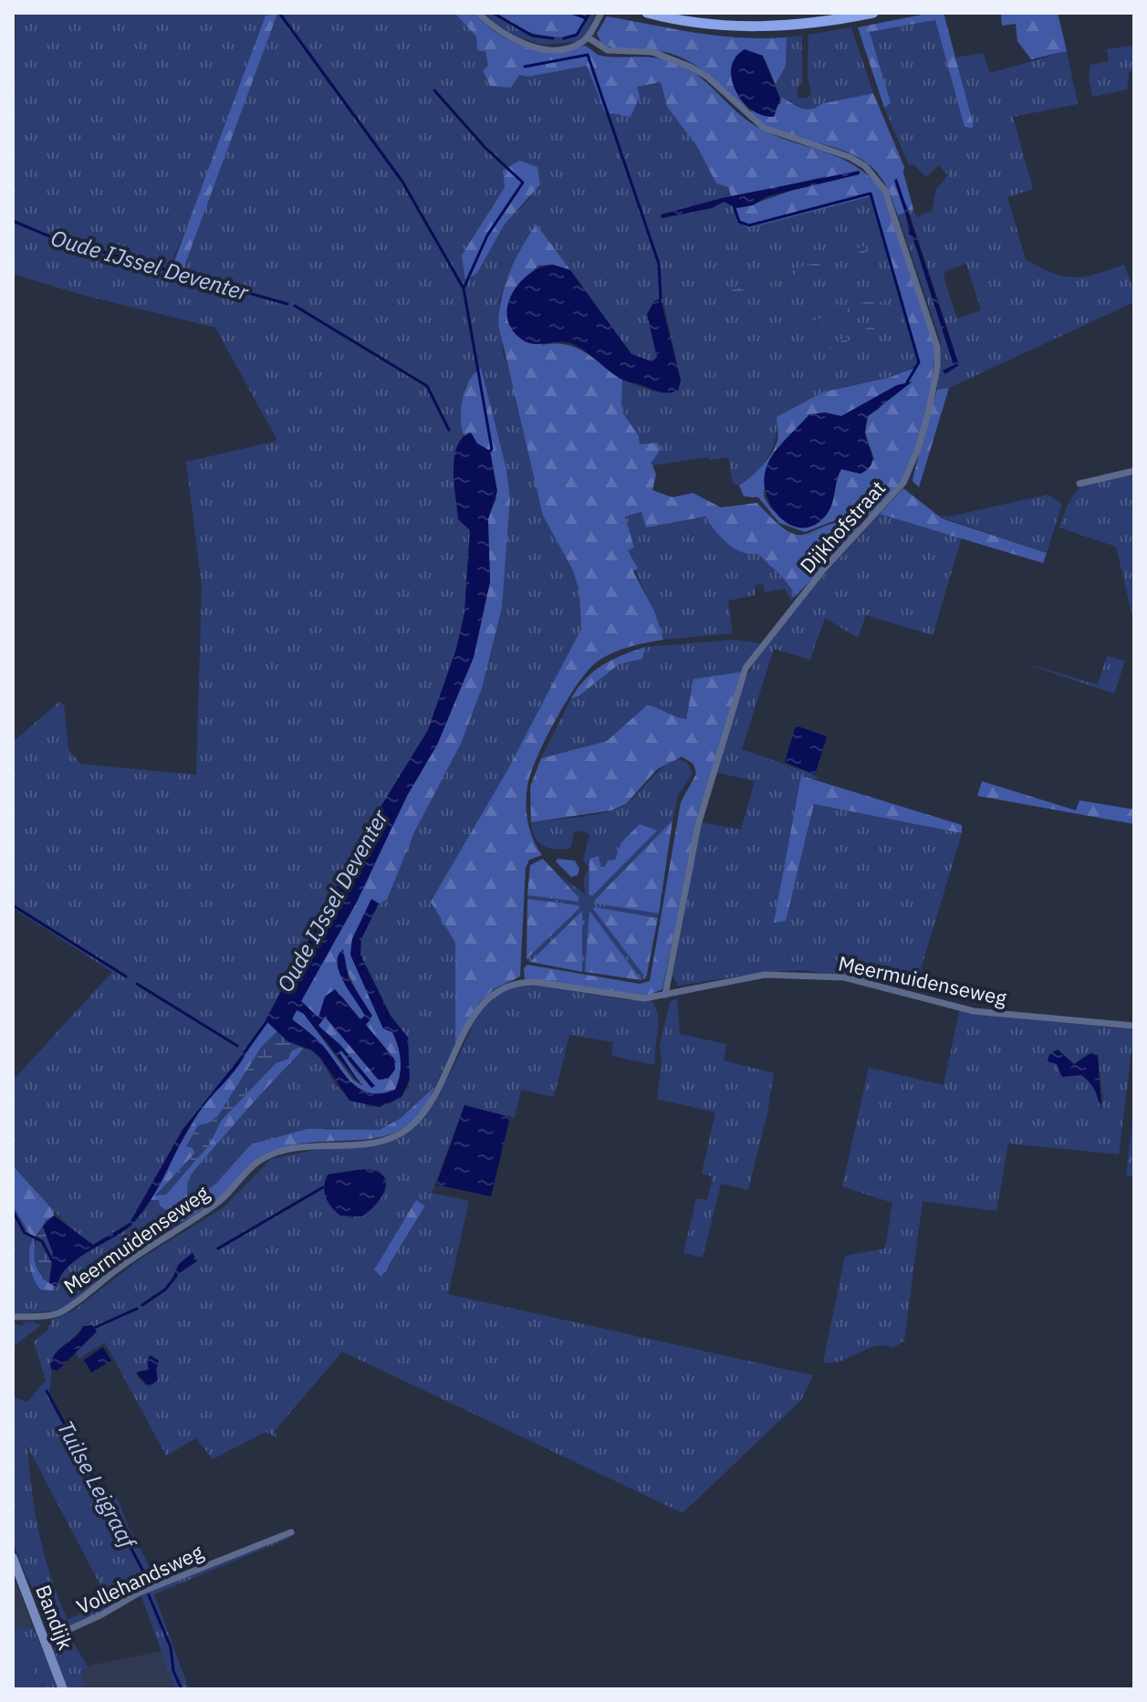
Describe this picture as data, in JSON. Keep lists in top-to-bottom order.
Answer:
{
  "streets": {
    "street": [
      "Dijkhofstraat",
      "Meermuidenseweg",
      "Vollehandsweg",
      "Bandijk"
    ]
  },
  "crossings": [
    ["Dijkhofstraat", "Meermuidenseweg"],
    ["Vollehandsweg", "Bandijk"]
  ],
  "water": ["Oude IJssel Deventer", "Tuilse Leigraaf"]
}
